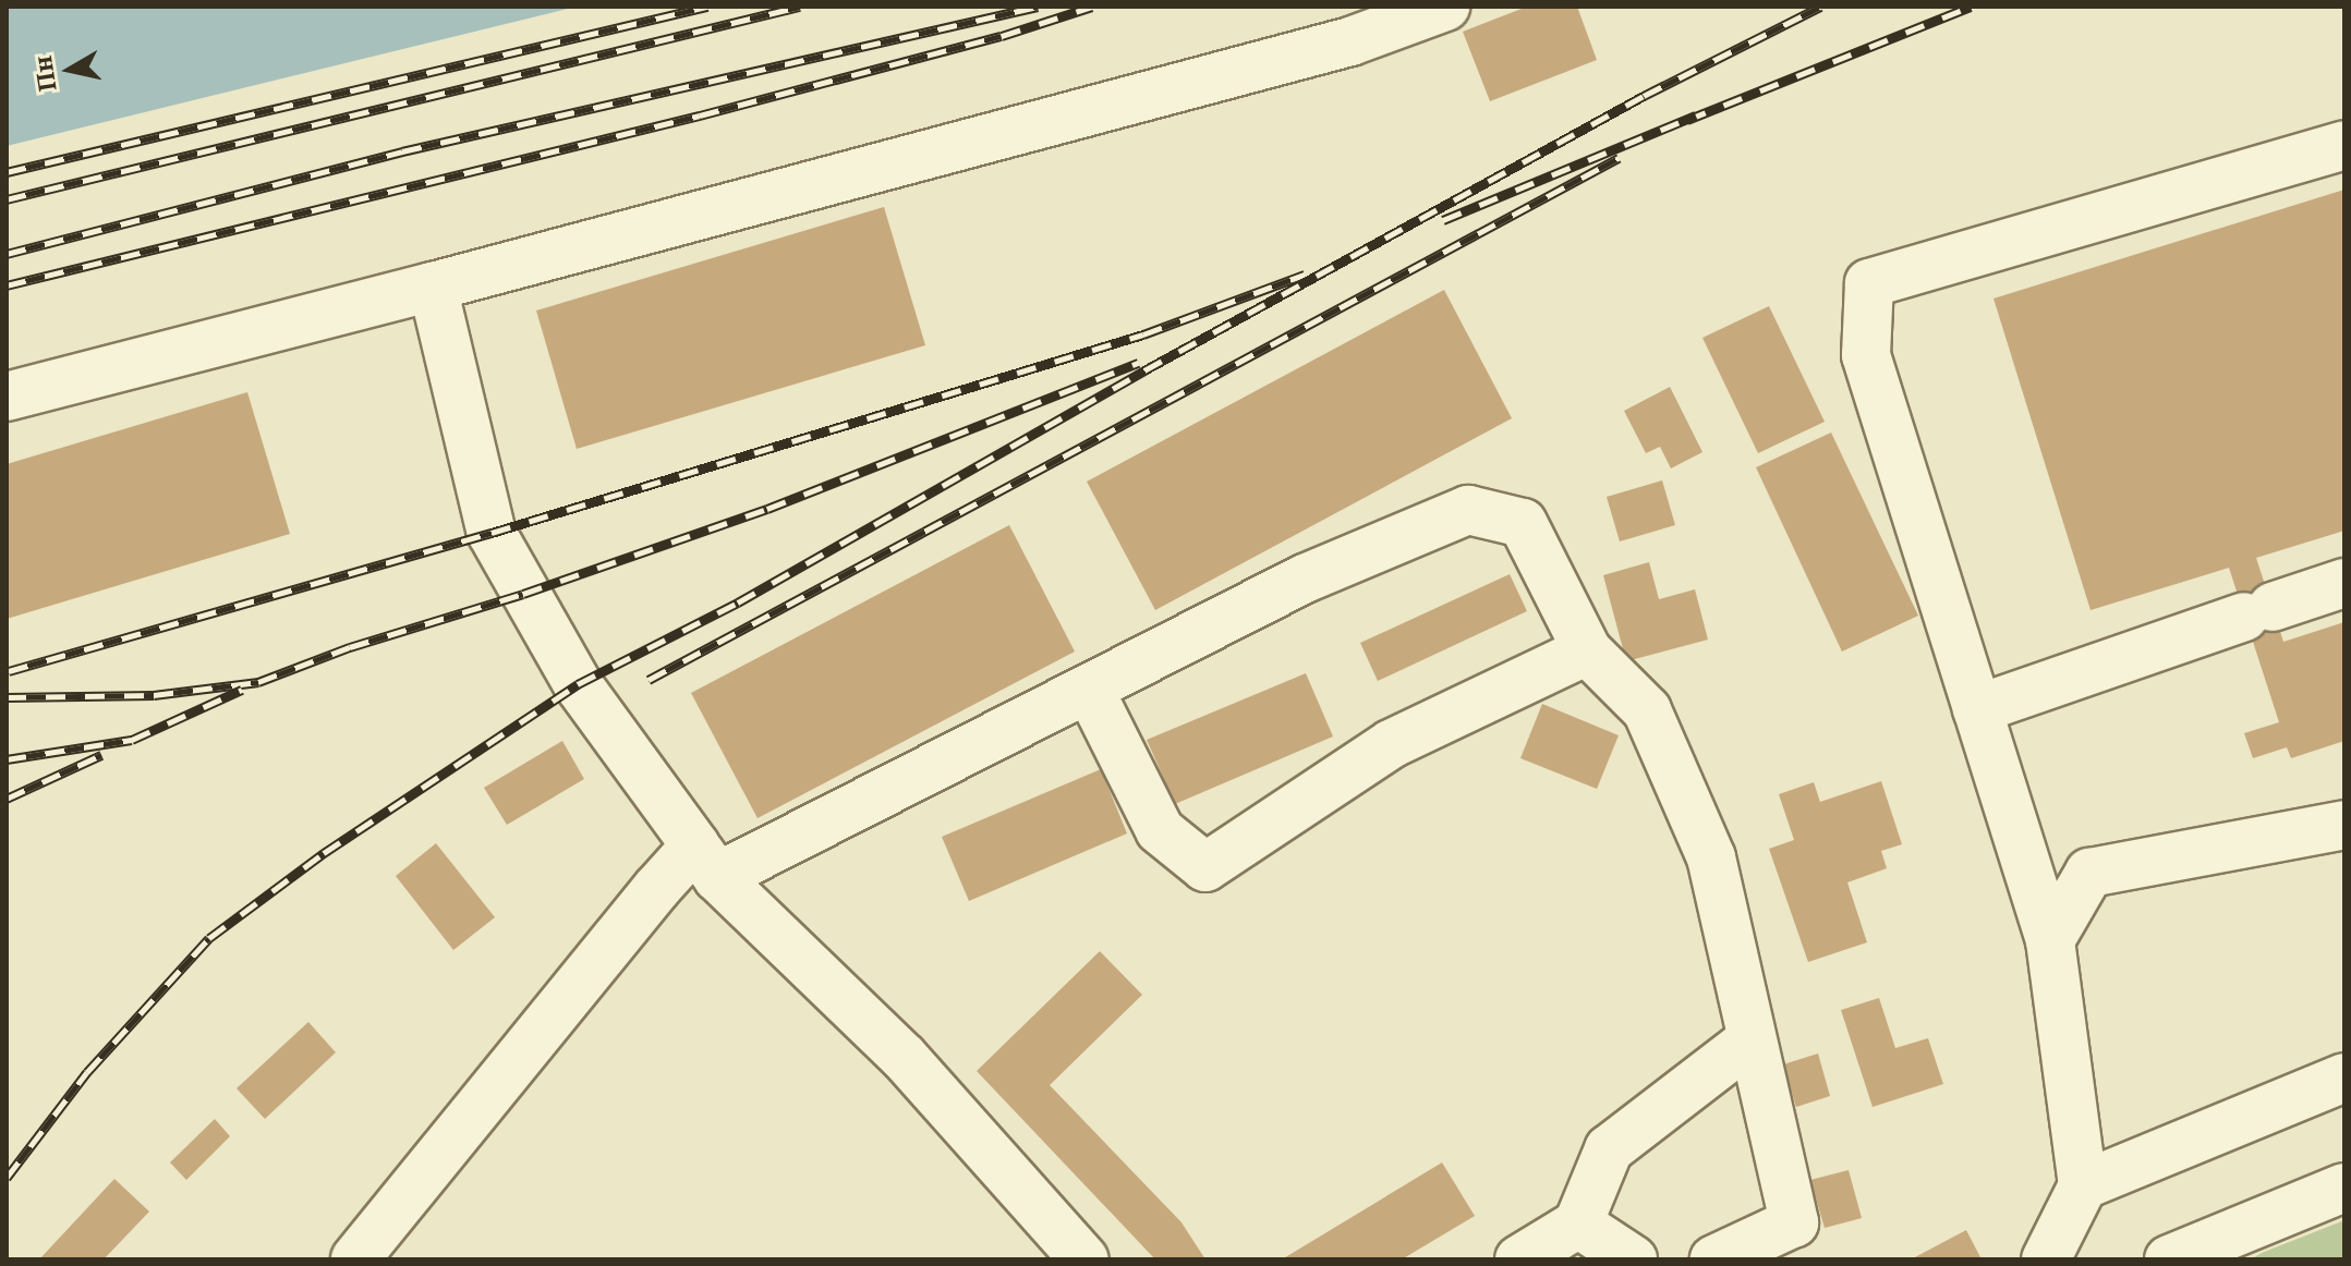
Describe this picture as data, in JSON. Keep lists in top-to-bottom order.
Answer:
{
  "north": "left"
}
